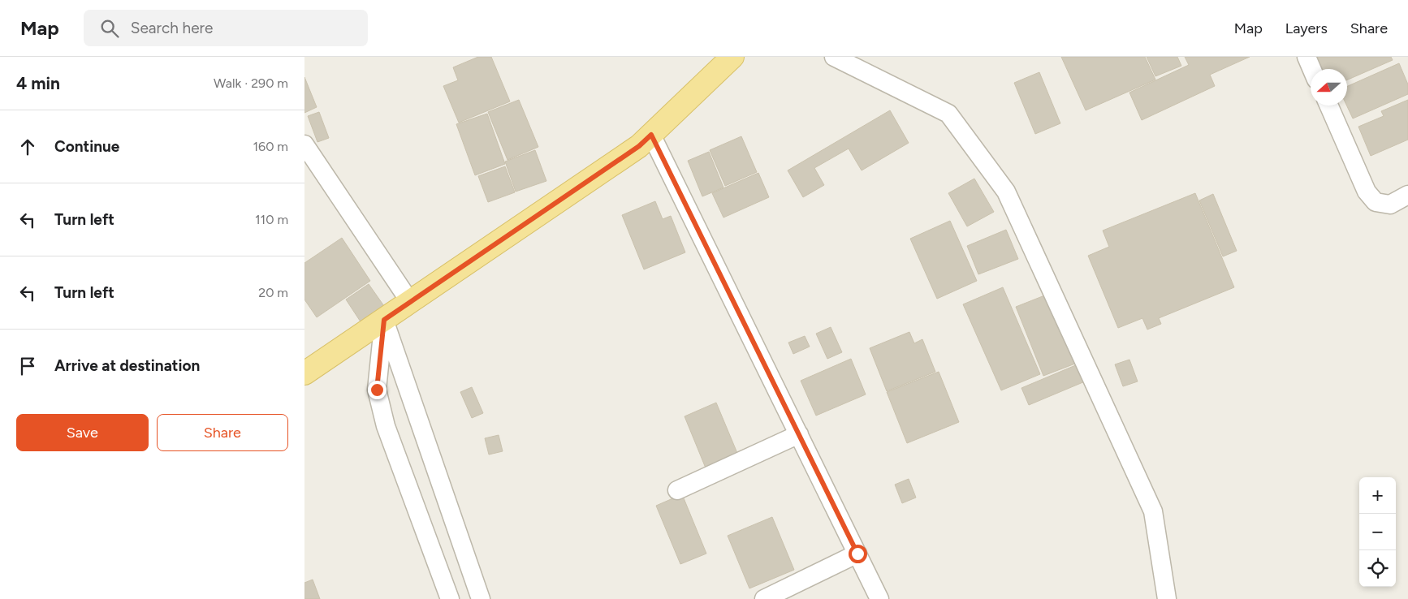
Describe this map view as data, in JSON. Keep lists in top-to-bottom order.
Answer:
{
  "north": "left",
  "page": {
    "header": "Map",
    "search": "Search here",
    "nav": ["Map", "Layers", "Share"],
    "heading": ["4 min", "Walk · 290 m"],
    "list": [
      ["Continue", "160 m"],
      ["Turn left", "110 m"],
      ["Turn left", "20 m"],
      "Arrive at destination"
    ],
    "buttons": ["Save", "Share"],
    "map_buttons": ["+", "−"]
  }
}
